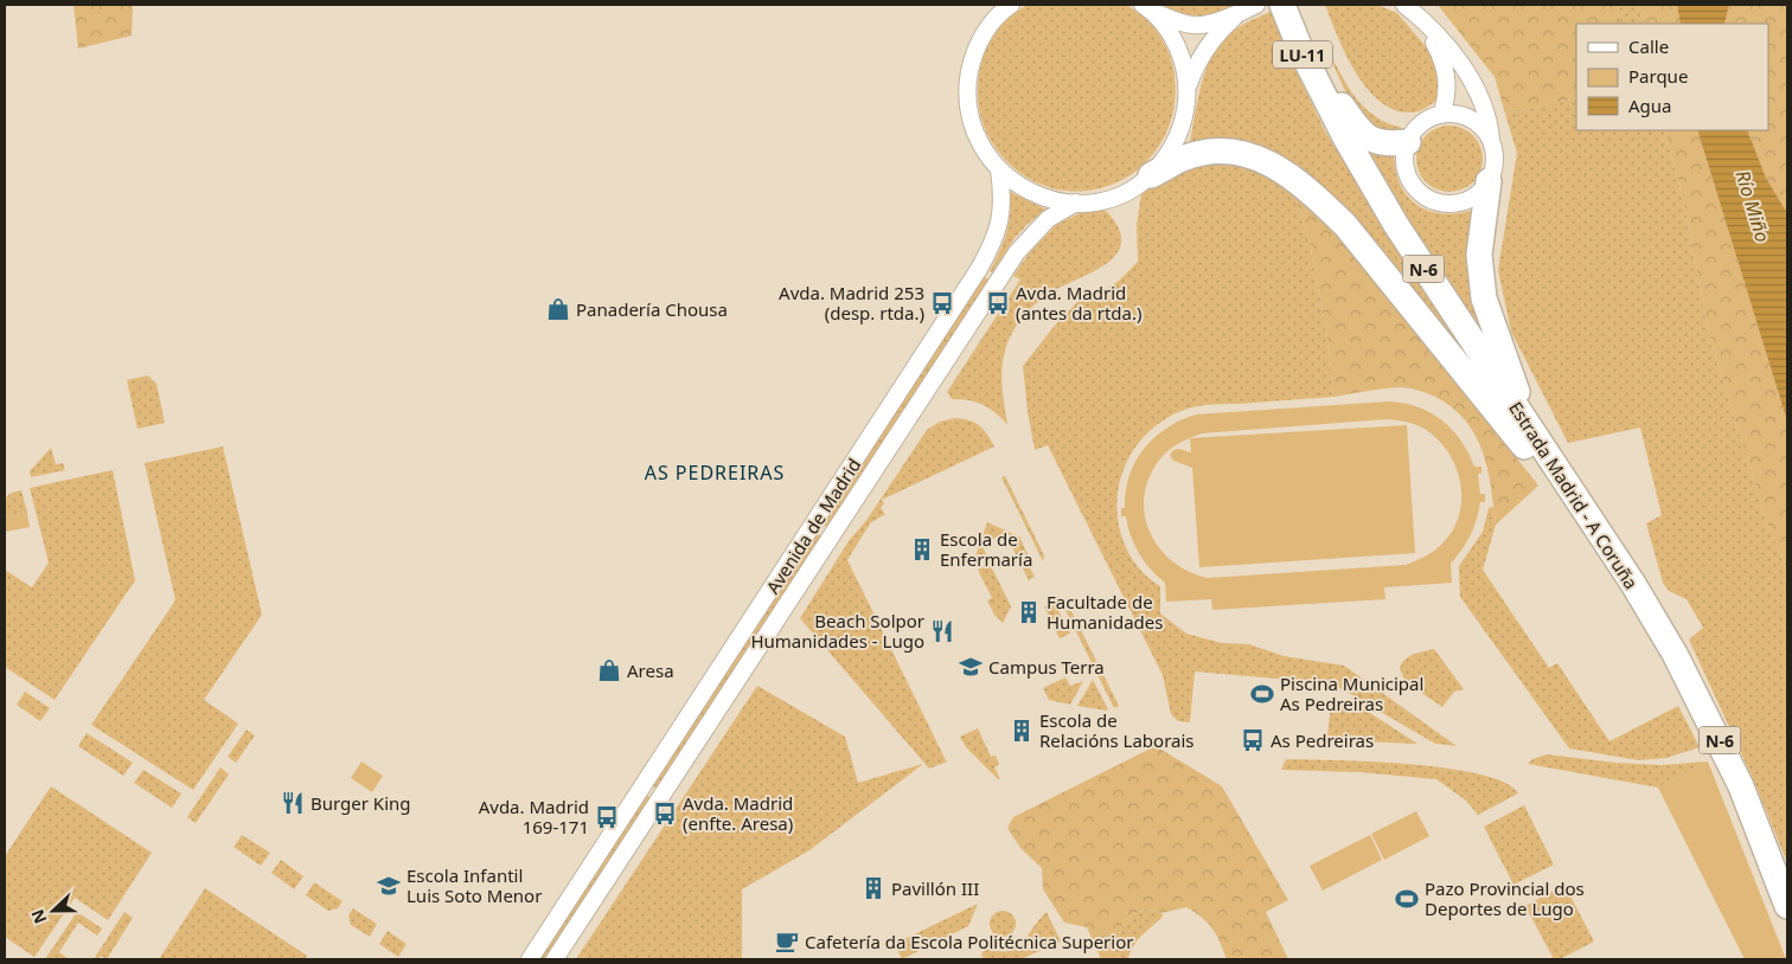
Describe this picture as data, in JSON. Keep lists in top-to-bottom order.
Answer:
{
  "streets": {
    "highway": ["LU-11", "N-6", "Estrada Madrid - A Coruña"],
    "street": ["Avenida de Madrid"]
  },
  "districts": ["AS PEDREIRAS"],
  "water": ["Río Miño"],
  "places": {
    "bus stop": [
      "Avda. Madrid 253 (desp. rtda.)",
      "Avda. Madrid (antes da rtda.)",
      "As Pedreiras",
      "Avda. Madrid (enfte. Aresa)",
      "Avda. Madrid 169-171"
    ],
    "shop": ["Panadería Chousa", "Aresa"],
    "building": [
      "Escola de Enfermaría",
      "Facultade de Humanidades",
      "Escola de Relacións Laborais",
      "Pavillón III"
    ],
    "restaurant": ["Beach Solpor Humanidades - Lugo", "Burger King"],
    "school or university": ["Campus Terra", "Escola Infantil Luis Soto Menor"],
    "sports": ["Piscina Municipal As Pedreiras", "Pazo Provincial dos Deportes de Lugo"],
    "cafe": ["Cafetería da Escola Politécnica Superior"]
  },
  "legend": ["Calle", "Parque", "Agua"],
  "north": "left"
}
